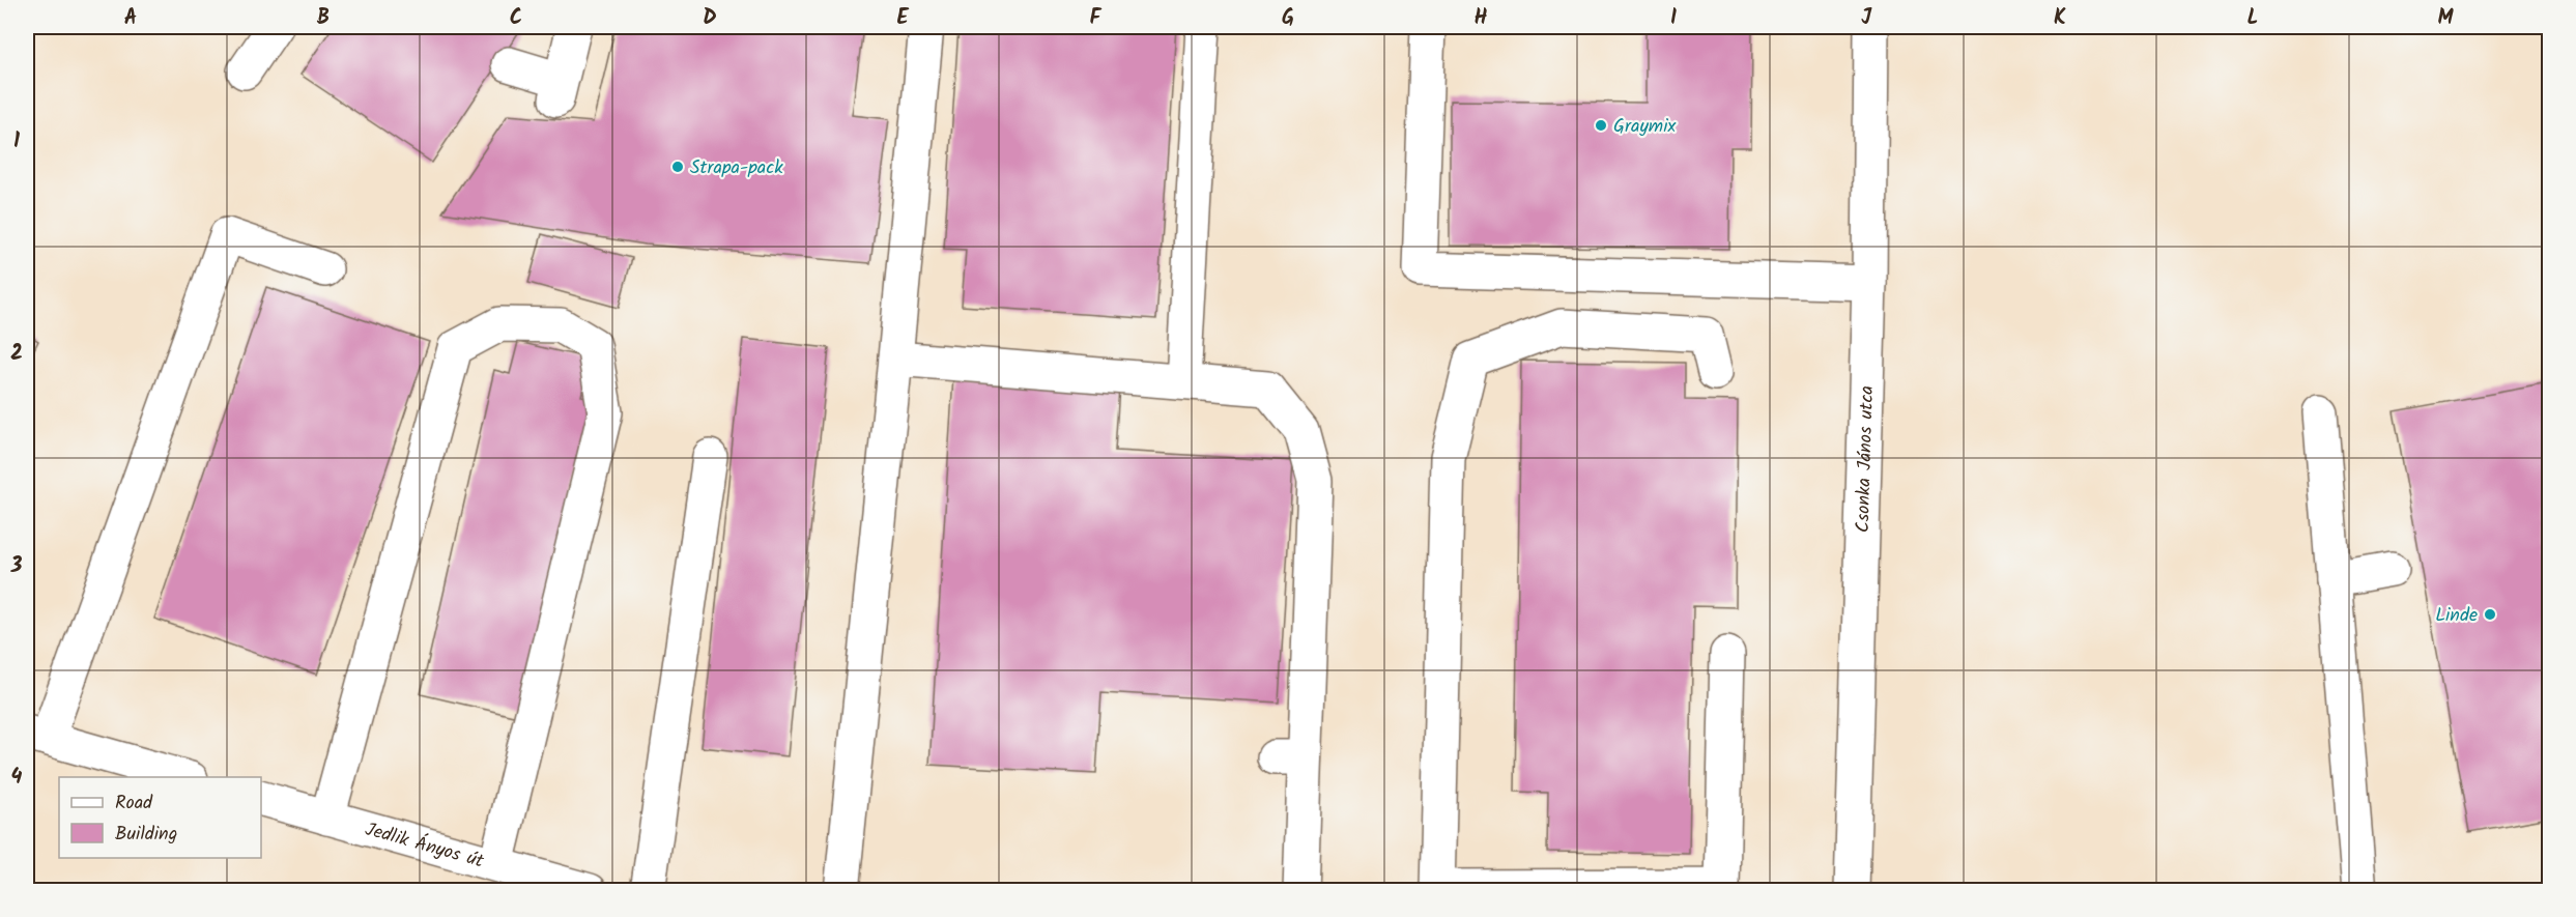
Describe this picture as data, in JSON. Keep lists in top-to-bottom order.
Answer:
{
  "streets": {
    "street": ["Csonka János utca", "Jedlik Ányos út"]
  },
  "places": ["Graymix", "Strapa-pack", "Linde"],
  "legend": ["Road", "Building"],
  "grid": {
    "columns": [
      "A",
      "B",
      "C",
      "D",
      "E",
      "F",
      "G",
      "H",
      "I",
      "J",
      "K",
      "L",
      "M"
    ],
    "rows": [
      "1",
      "2",
      "3",
      "4"
    ]
  }
}
